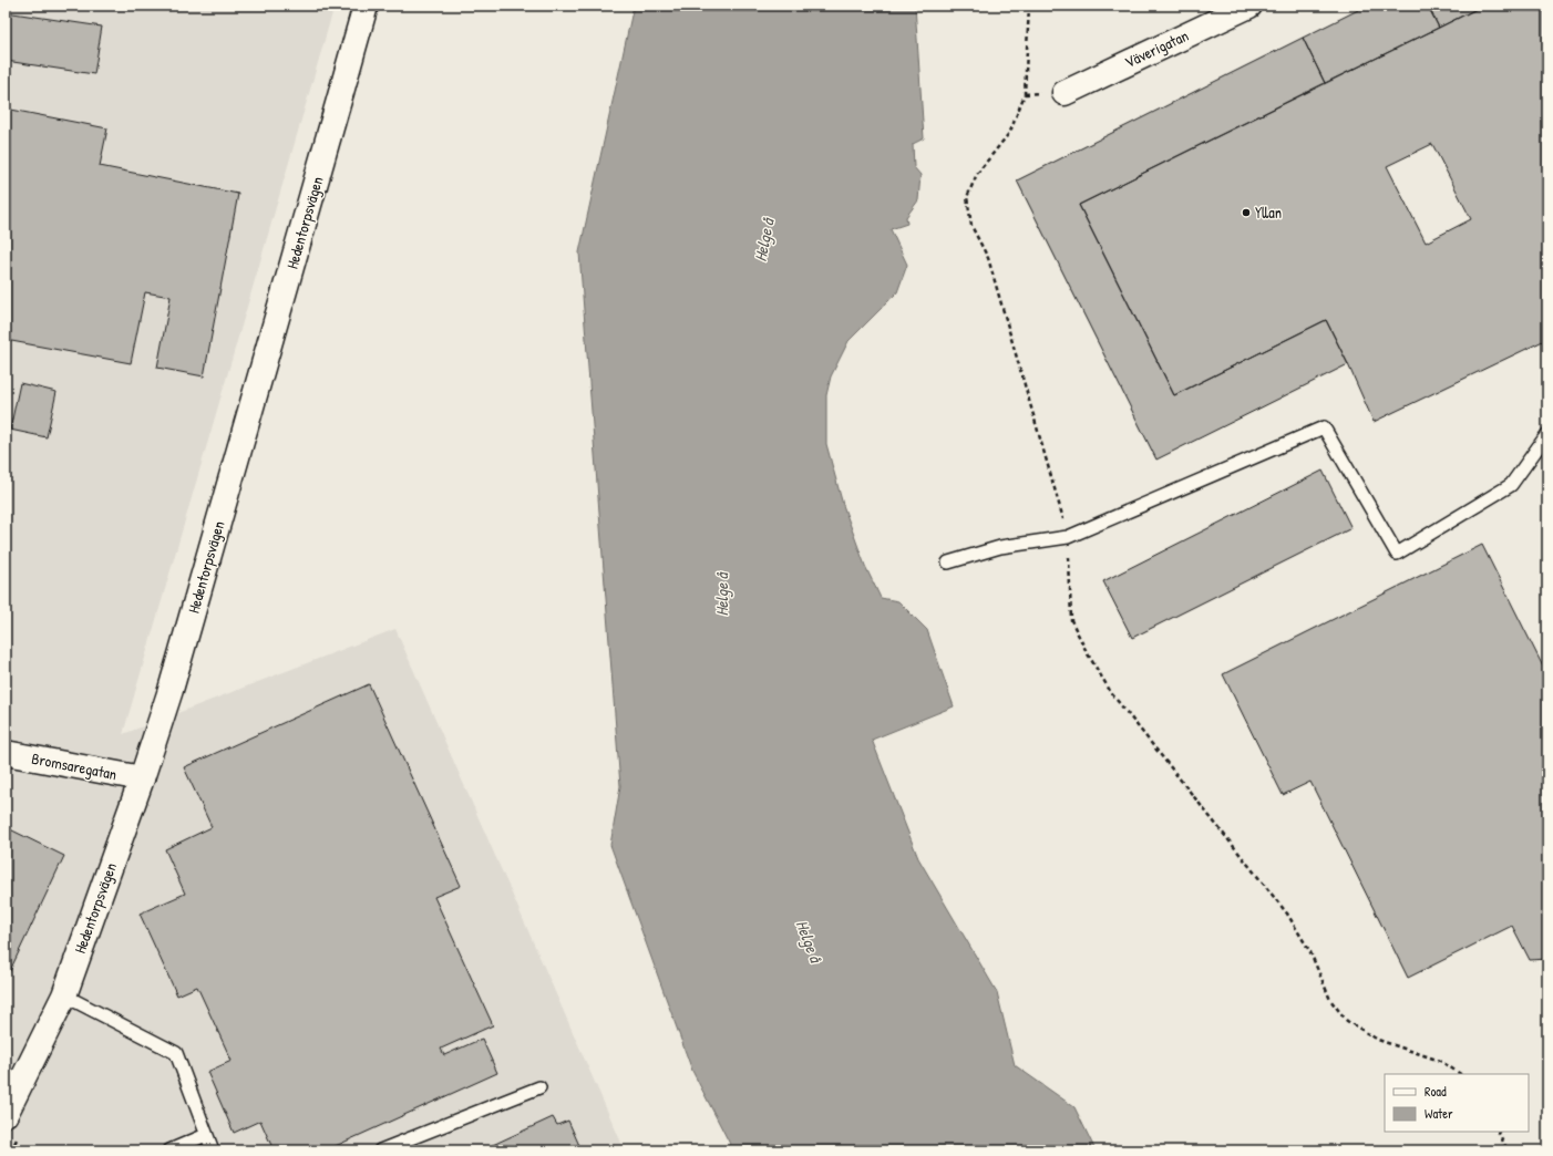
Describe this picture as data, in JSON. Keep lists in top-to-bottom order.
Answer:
{
  "streets": {
    "street": ["Väverigatan", "Hedentorpsvägen", "Bromsaregatan"]
  },
  "crossings": [
    ["Hedentorpsvägen", "Bromsaregatan"]
  ],
  "water": ["Helge å"],
  "places": ["Yllan"],
  "legend": ["Road", "Water"]
}
